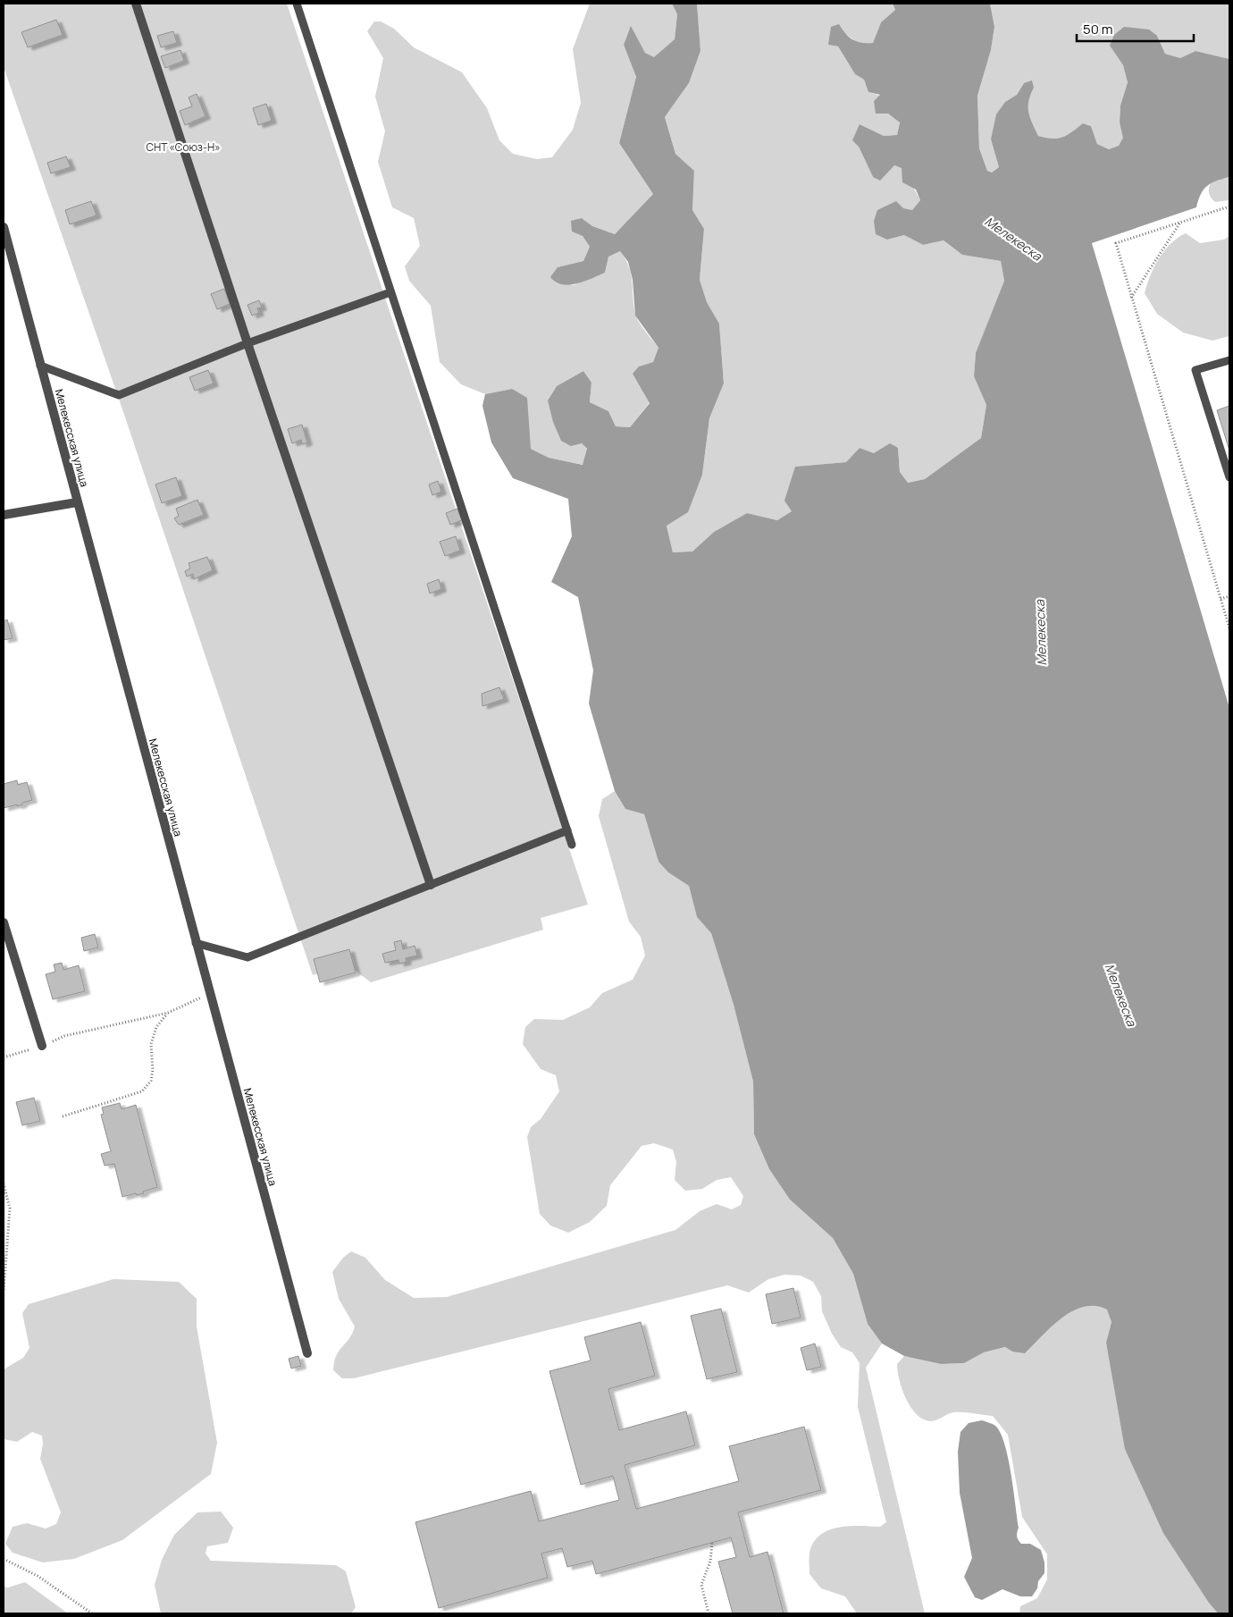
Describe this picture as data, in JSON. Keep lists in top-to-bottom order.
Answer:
{
  "streets": {
    "street": ["Мелекесская улица"]
  },
  "water": ["Мелекеска"],
  "parks": ["СНТ «Союз-Н»"],
  "scale_bar": "50 m"
}
